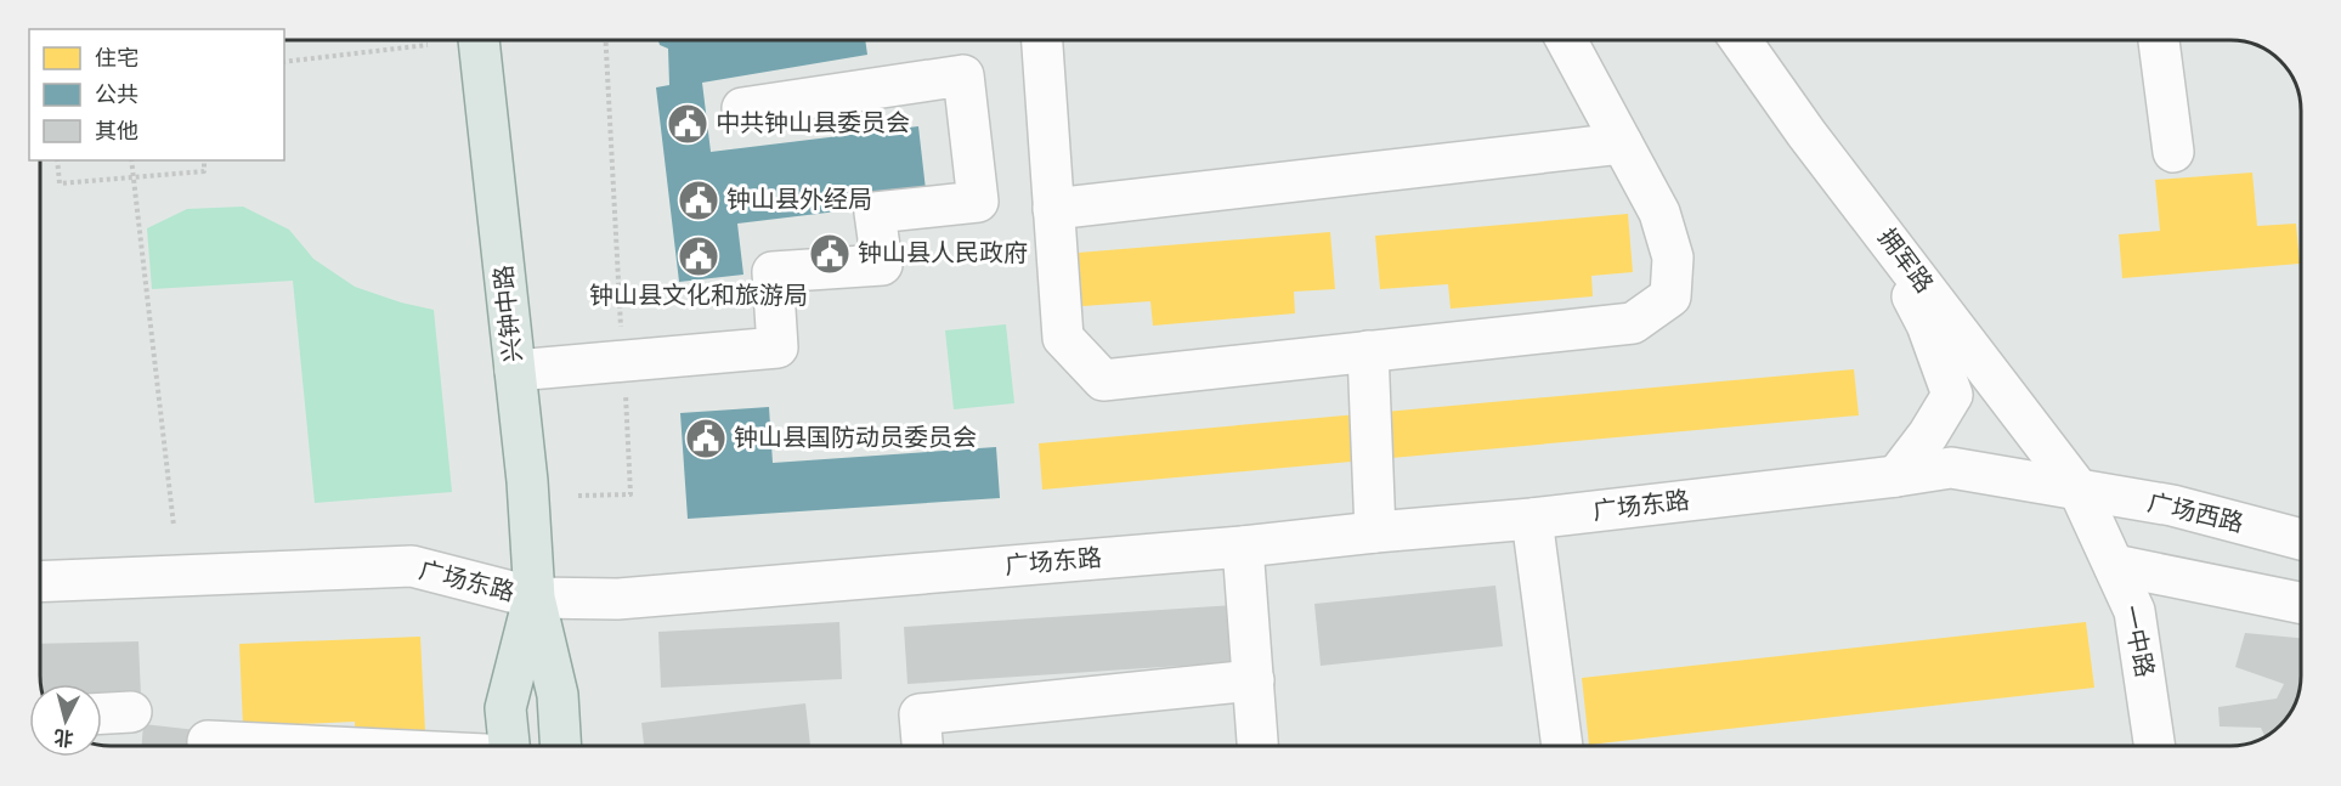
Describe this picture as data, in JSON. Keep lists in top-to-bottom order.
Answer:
{
  "streets": {
    "main road": ["兴钟中路"],
    "street": [
      "拥军路",
      "广场东路",
      "广场西路",
      "一中路"
    ]
  },
  "crossings": [
    ["拥军路", "广场东路"],
    ["拥军路", "广场西路"],
    ["拥军路", "一中路"],
    ["兴钟中路", "广场东路"],
    ["广场东路", "广场西路"],
    ["广场东路", "一中路"],
    ["广场西路", "一中路"]
  ],
  "places": {
    "public building": [
      "中共钟山县委员会",
      "钟山县外经局",
      "钟山县人民政府",
      "钟山县文化和旅游局",
      "钟山县国防动员委员会"
    ]
  },
  "legend": ["住宅", "公共", "其他"],
  "north": "bottom"
}
